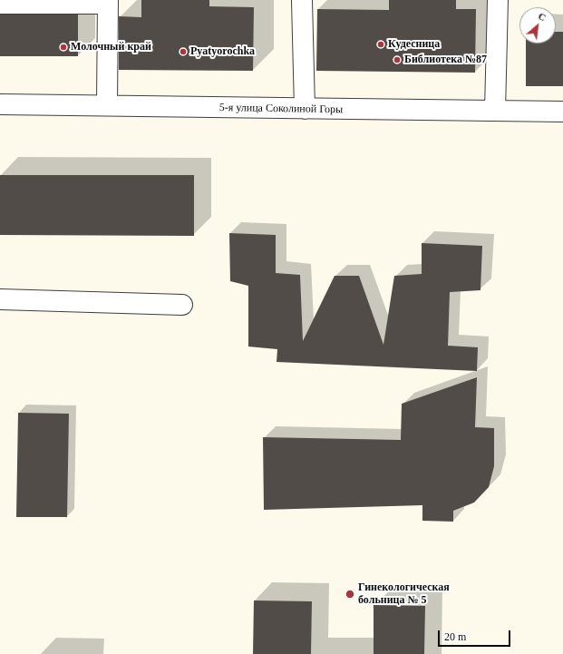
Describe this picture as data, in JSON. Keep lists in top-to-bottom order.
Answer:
{
  "streets": {
    "street": ["5-я улица Соколиной Горы"]
  },
  "places": [
    "Кудесница",
    "Молочный край",
    "Pyatyorochka",
    "Библиотека №87",
    "Гинекологическая больница № 5"
  ],
  "scale_bar": "20 m",
  "north": "top right"
}
